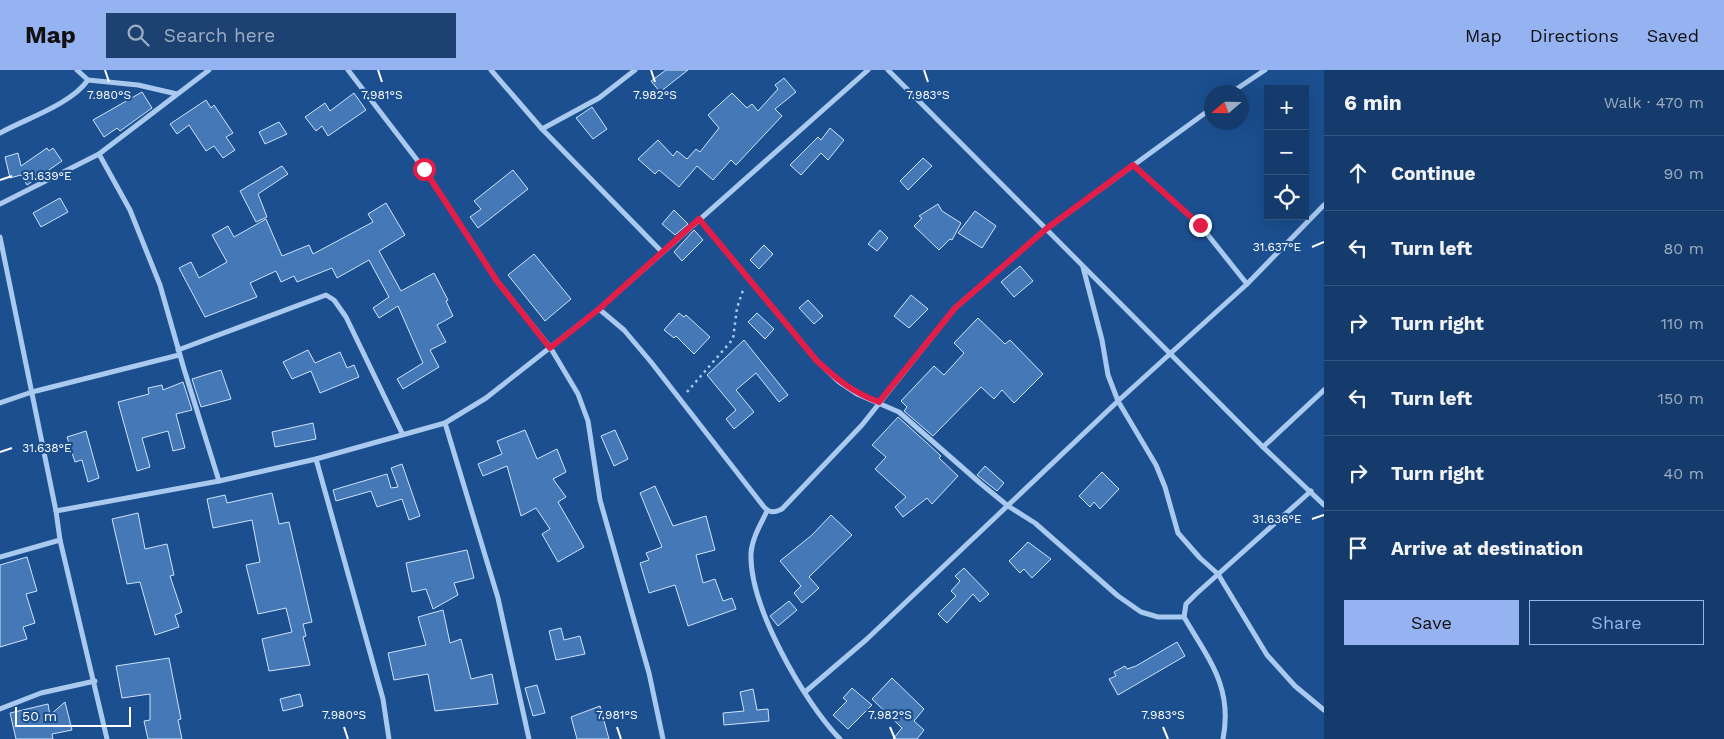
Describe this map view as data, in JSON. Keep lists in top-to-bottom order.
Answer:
{
  "scale_bar": "50 m",
  "north": "left",
  "page": {
    "header": "Map",
    "search": "Search here",
    "nav": ["Map", "Directions", "Saved"],
    "heading": ["6 min", "Walk · 470 m"],
    "map_buttons": ["+", "−"],
    "list": [
      ["Continue", "90 m"],
      ["Turn left", "80 m"],
      ["Turn right", "110 m"],
      ["Turn left", "150 m"],
      ["Turn right", "40 m"],
      "Arrive at destination"
    ],
    "buttons": ["Save", "Share"],
    "scale": "50 m"
  },
  "coordinates": [
    "7.982°S",
    "7.980°S",
    "7.981°S",
    "7.983°S",
    "31.639°E",
    "31.637°E",
    "31.638°E",
    "31.636°E"
  ]
}
